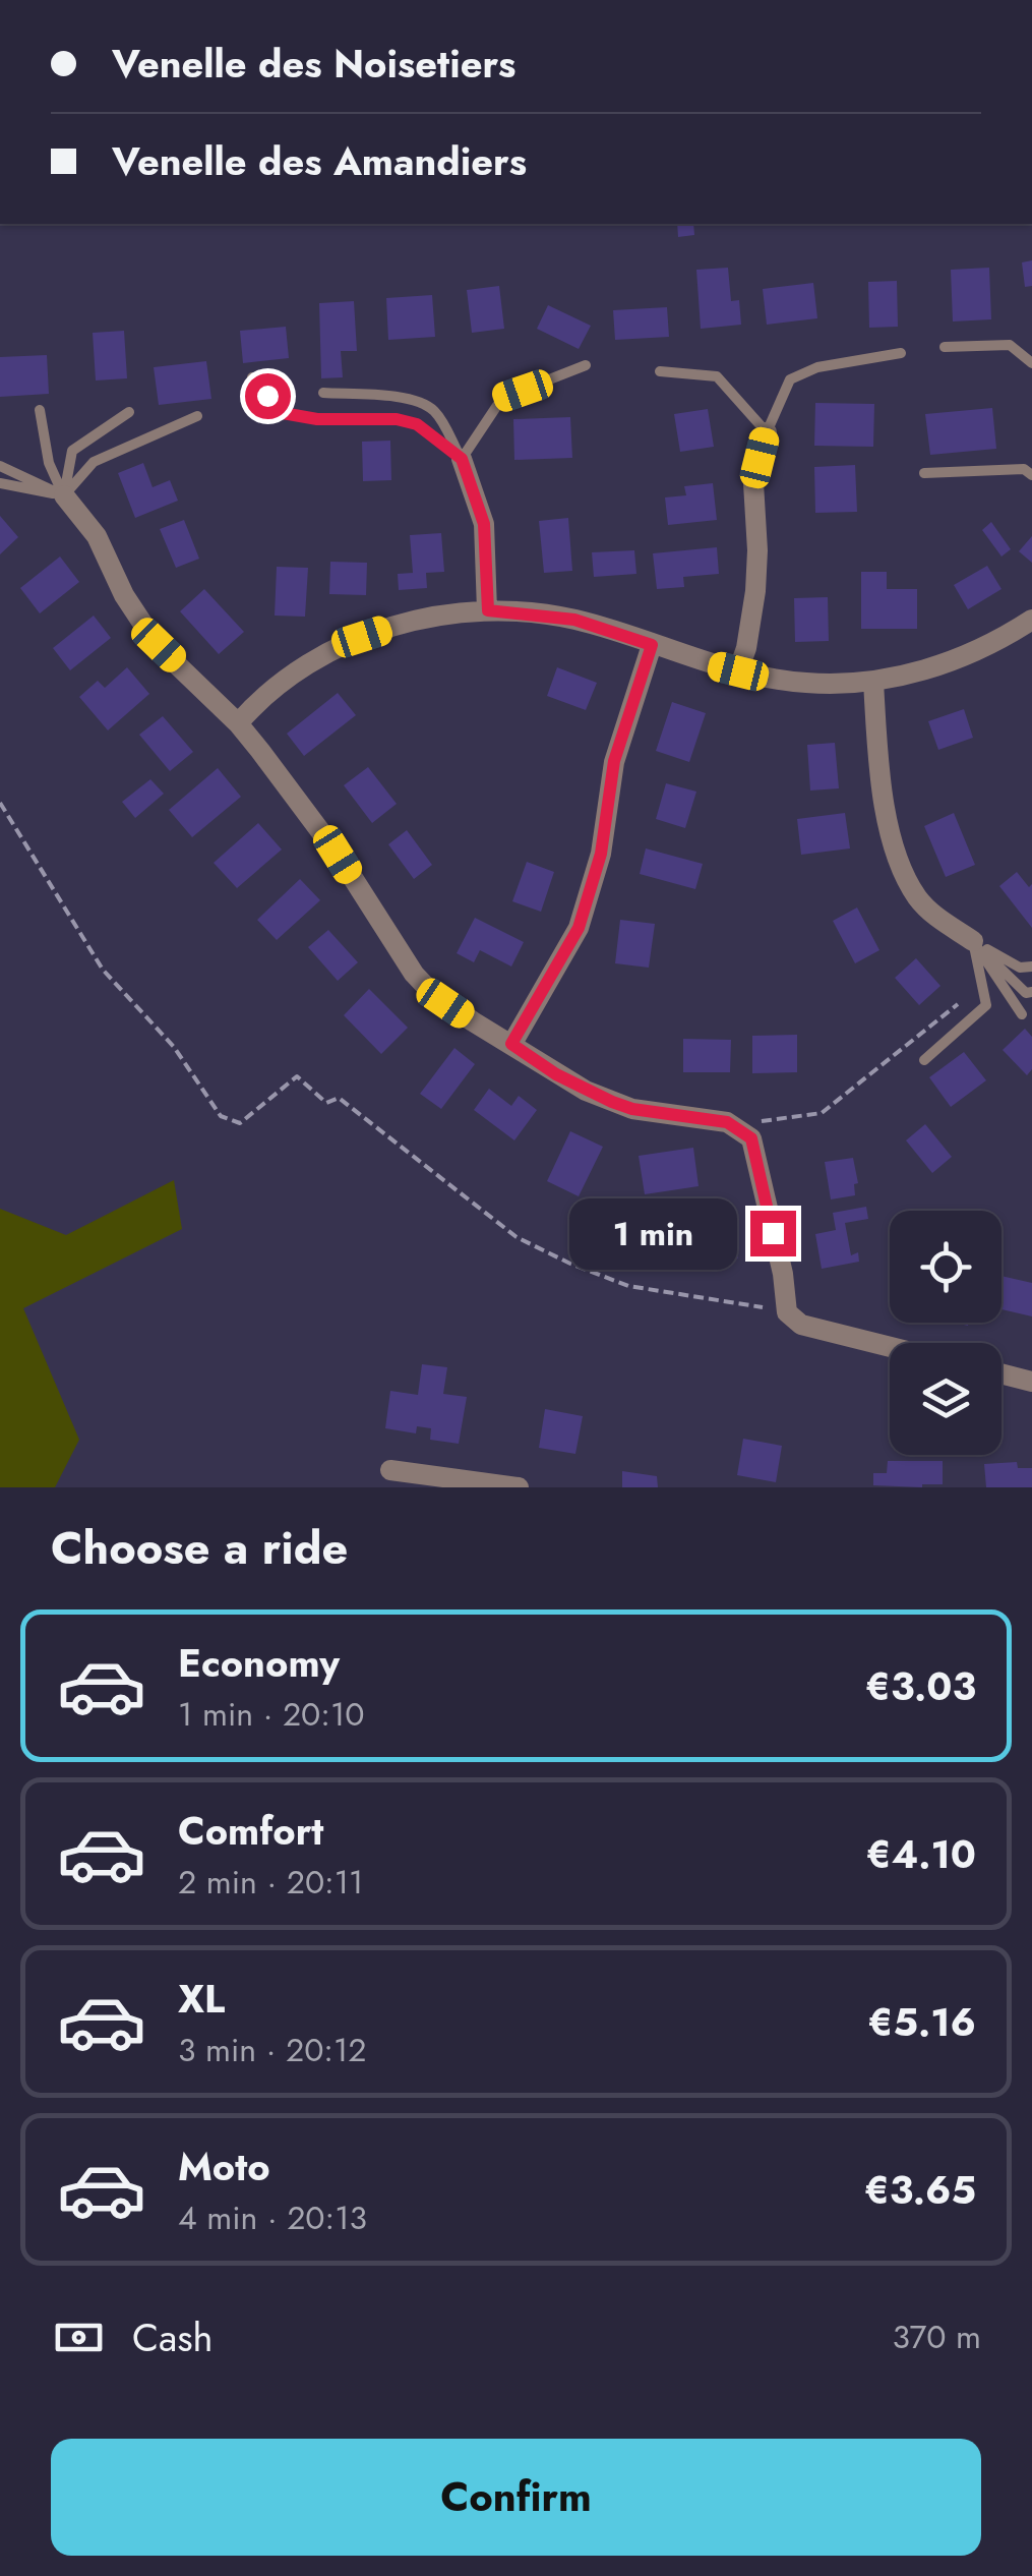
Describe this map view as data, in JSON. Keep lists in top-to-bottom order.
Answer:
{
  "page": {
    "banner": ["Venelle des Noisetiers", "Venelle des Amandiers"],
    "bubble": "1 min",
    "heading": "Choose a ride",
    "list": [
      {
        "name": "Economy",
        "note": "1 min · 20:10",
        "value": "€3.03"
      },
      {
        "name": "Comfort",
        "note": "2 min · 20:11",
        "value": "€4.10"
      },
      {
        "name": "XL",
        "note": "3 min · 20:12",
        "value": "€5.16"
      },
      {
        "name": "Moto",
        "note": "4 min · 20:13",
        "value": "€3.65"
      }
    ],
    "pay": ["Cash", "370 m"],
    "buttons": "Confirm"
  }
}
